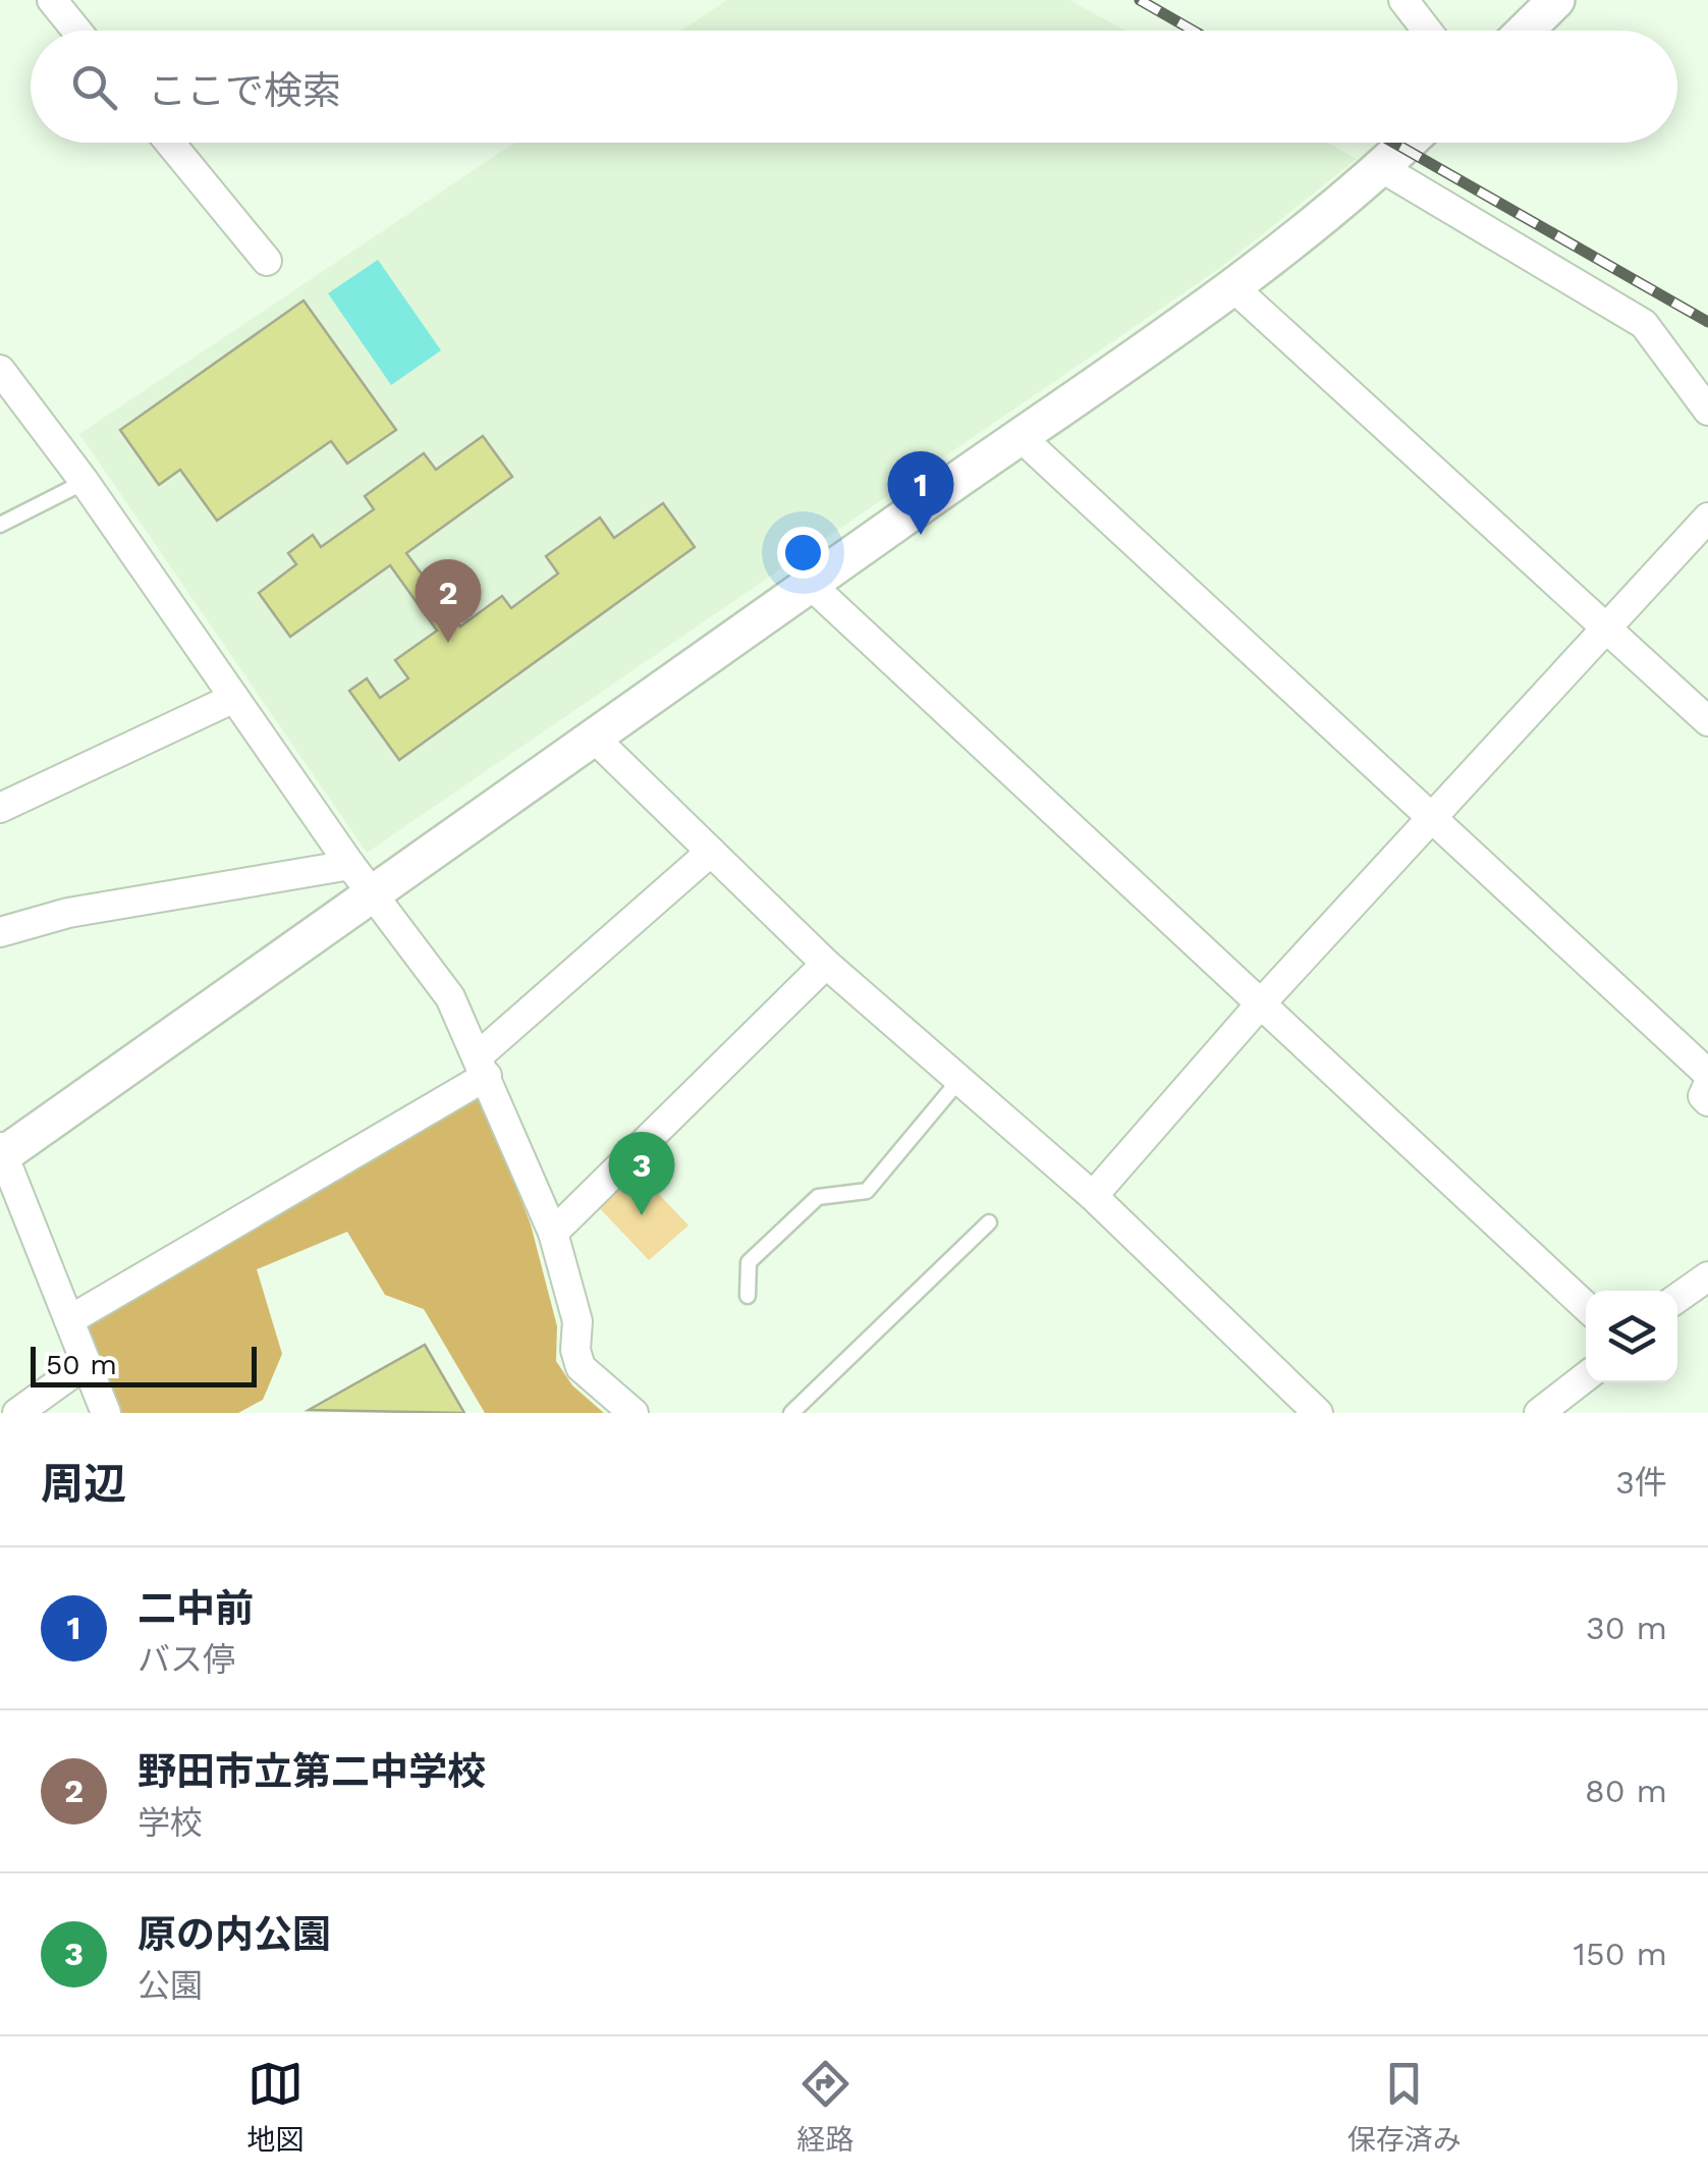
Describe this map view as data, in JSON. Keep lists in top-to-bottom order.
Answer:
{
  "scale_bar": "50 m",
  "page": {
    "search": "ここで検索",
    "pins": ["1", "2", "3"],
    "scale": "50 m",
    "heading": ["周辺", "3件"],
    "list": [
      {
        "mark": "1",
        "name": "二中前",
        "note": "バス停",
        "value": "30 m"
      },
      {
        "mark": "2",
        "name": "野田市立第二中学校",
        "note": "学校",
        "value": "80 m"
      },
      {
        "mark": "3",
        "name": "原の内公園",
        "note": "公園",
        "value": "150 m"
      }
    ],
    "nav": ["地図", "経路", "保存済み"]
  }
}
